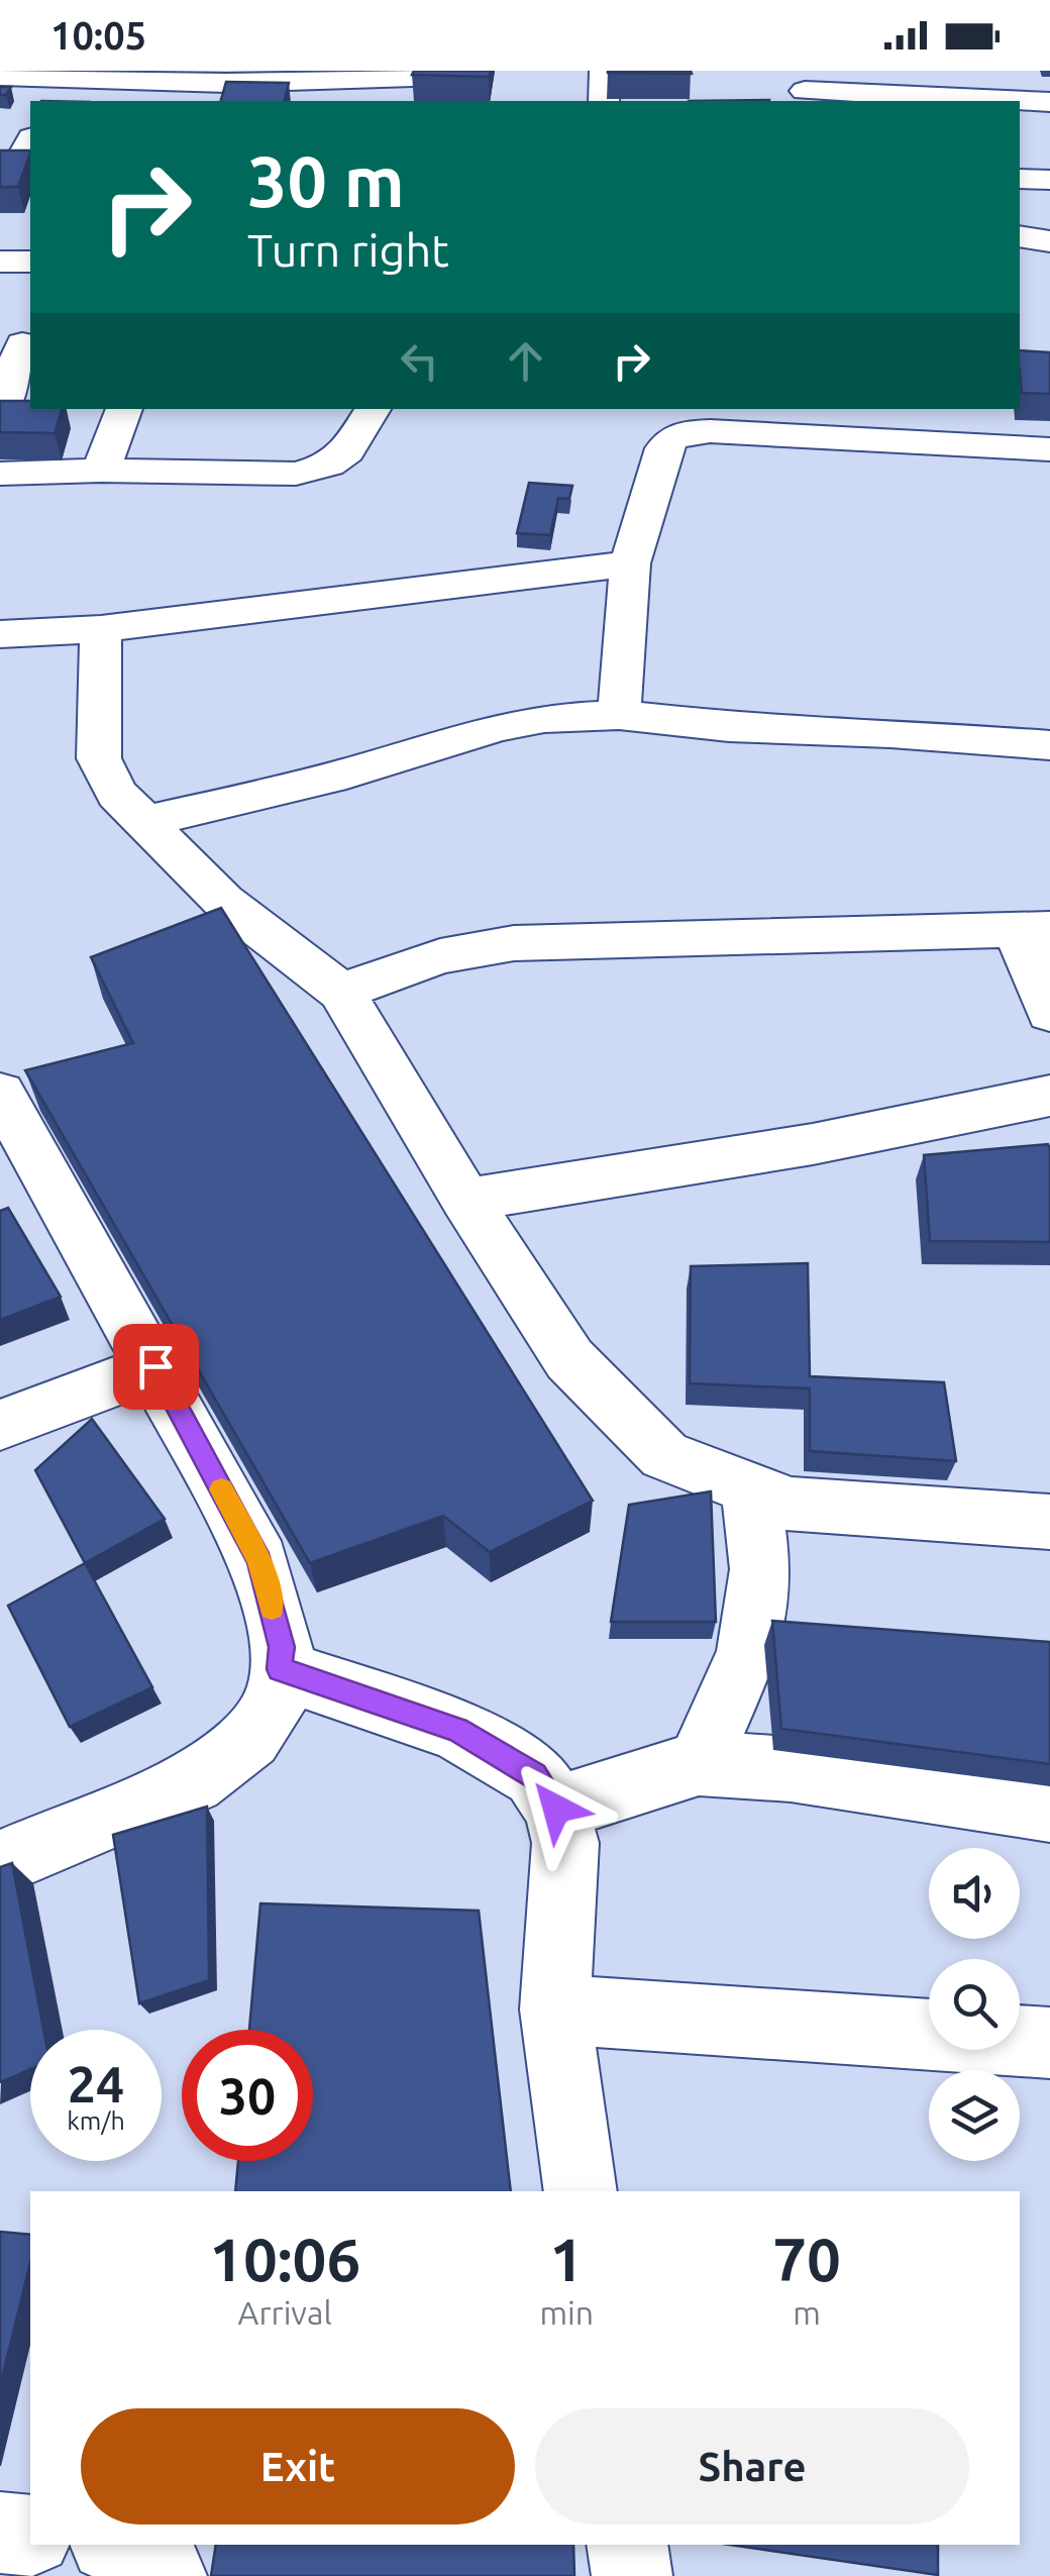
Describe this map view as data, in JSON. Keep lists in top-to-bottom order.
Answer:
{
  "page": {
    "status": "10:05",
    "turn": ["30 m", "Turn right"],
    "speed": "24 km/h",
    "limit": "30",
    "eta": [
      "10:06",
      "Arrival",
      "1",
      "min",
      "70",
      "m"
    ],
    "buttons": ["Exit", "Share"]
  }
}
